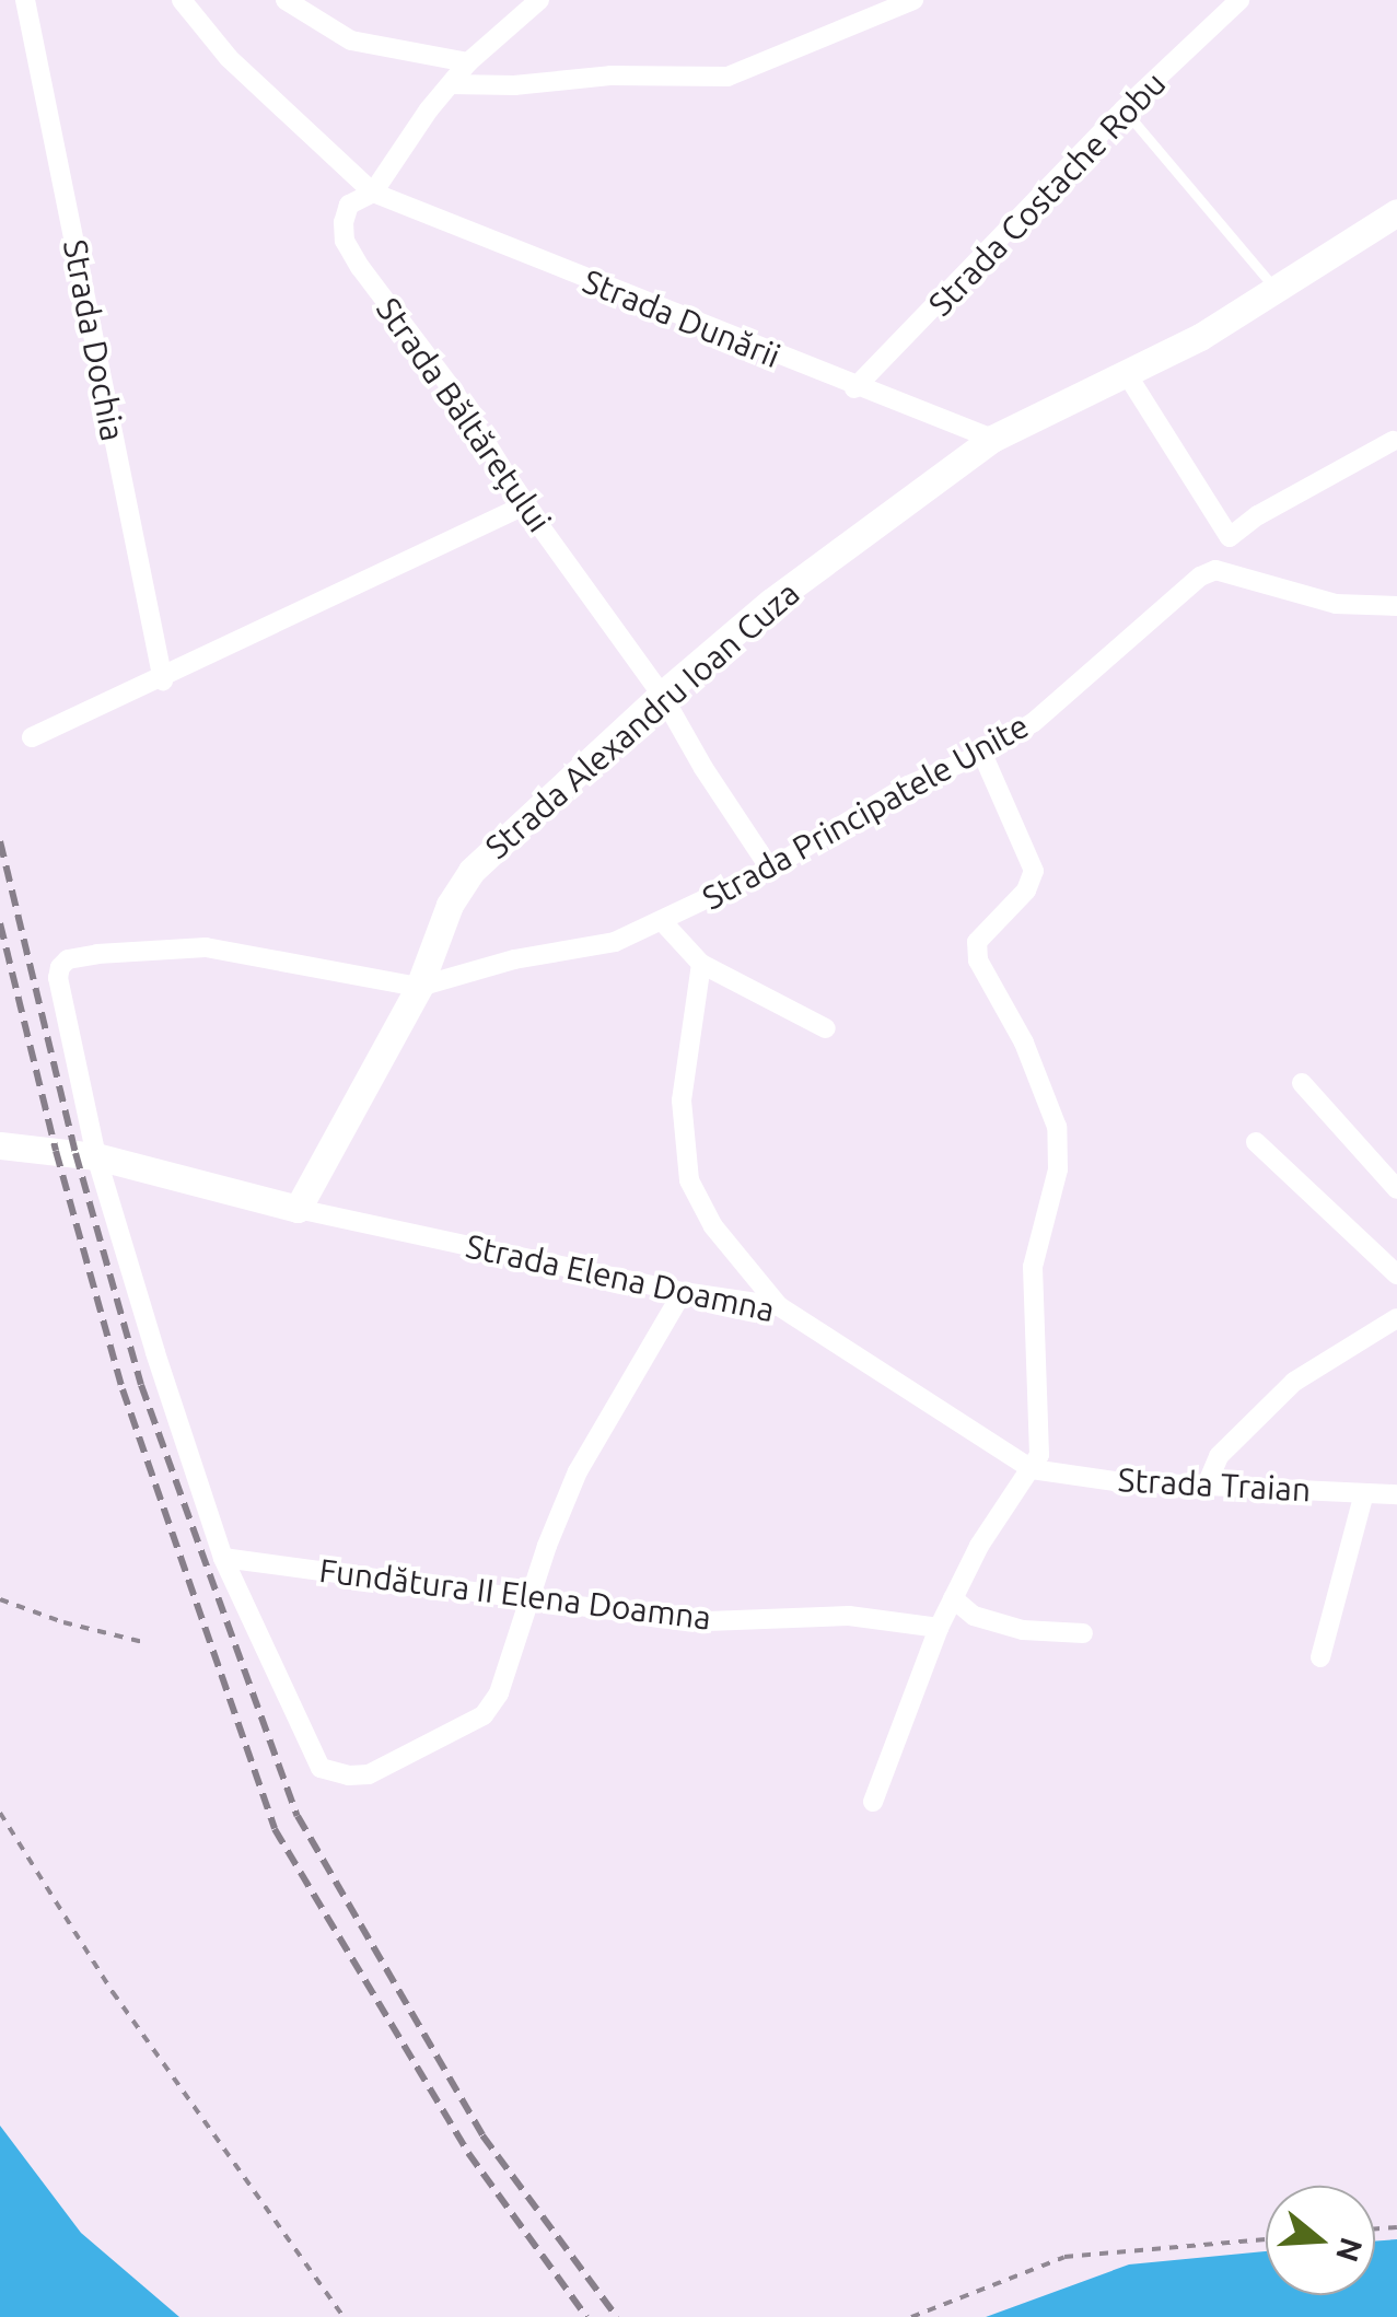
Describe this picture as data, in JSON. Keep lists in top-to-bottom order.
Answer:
{
  "streets": {
    "street": [
      "Strada Costache Robu",
      "Strada Dunării",
      "Strada Dochia",
      "Strada Băltărețului",
      "Strada Alexandru Ioan Cuza",
      "Strada Principatele Unite",
      "Strada Elena Doamna",
      "Strada Traian",
      "Fundătura II Elena Doamna"
    ]
  },
  "crossings": [
    ["Strada Costache Robu", "Strada Dunării"],
    ["Strada Dunării", "Strada Băltărețului"],
    ["Strada Dunării", "Strada Alexandru Ioan Cuza"],
    ["Strada Băltărețului", "Strada Alexandru Ioan Cuza"],
    ["Strada Băltărețului", "Strada Principatele Unite"],
    ["Strada Alexandru Ioan Cuza", "Strada Principatele Unite"],
    ["Strada Alexandru Ioan Cuza", "Strada Elena Doamna"],
    ["Strada Elena Doamna", "Strada Traian"]
  ],
  "north": "right"
}
